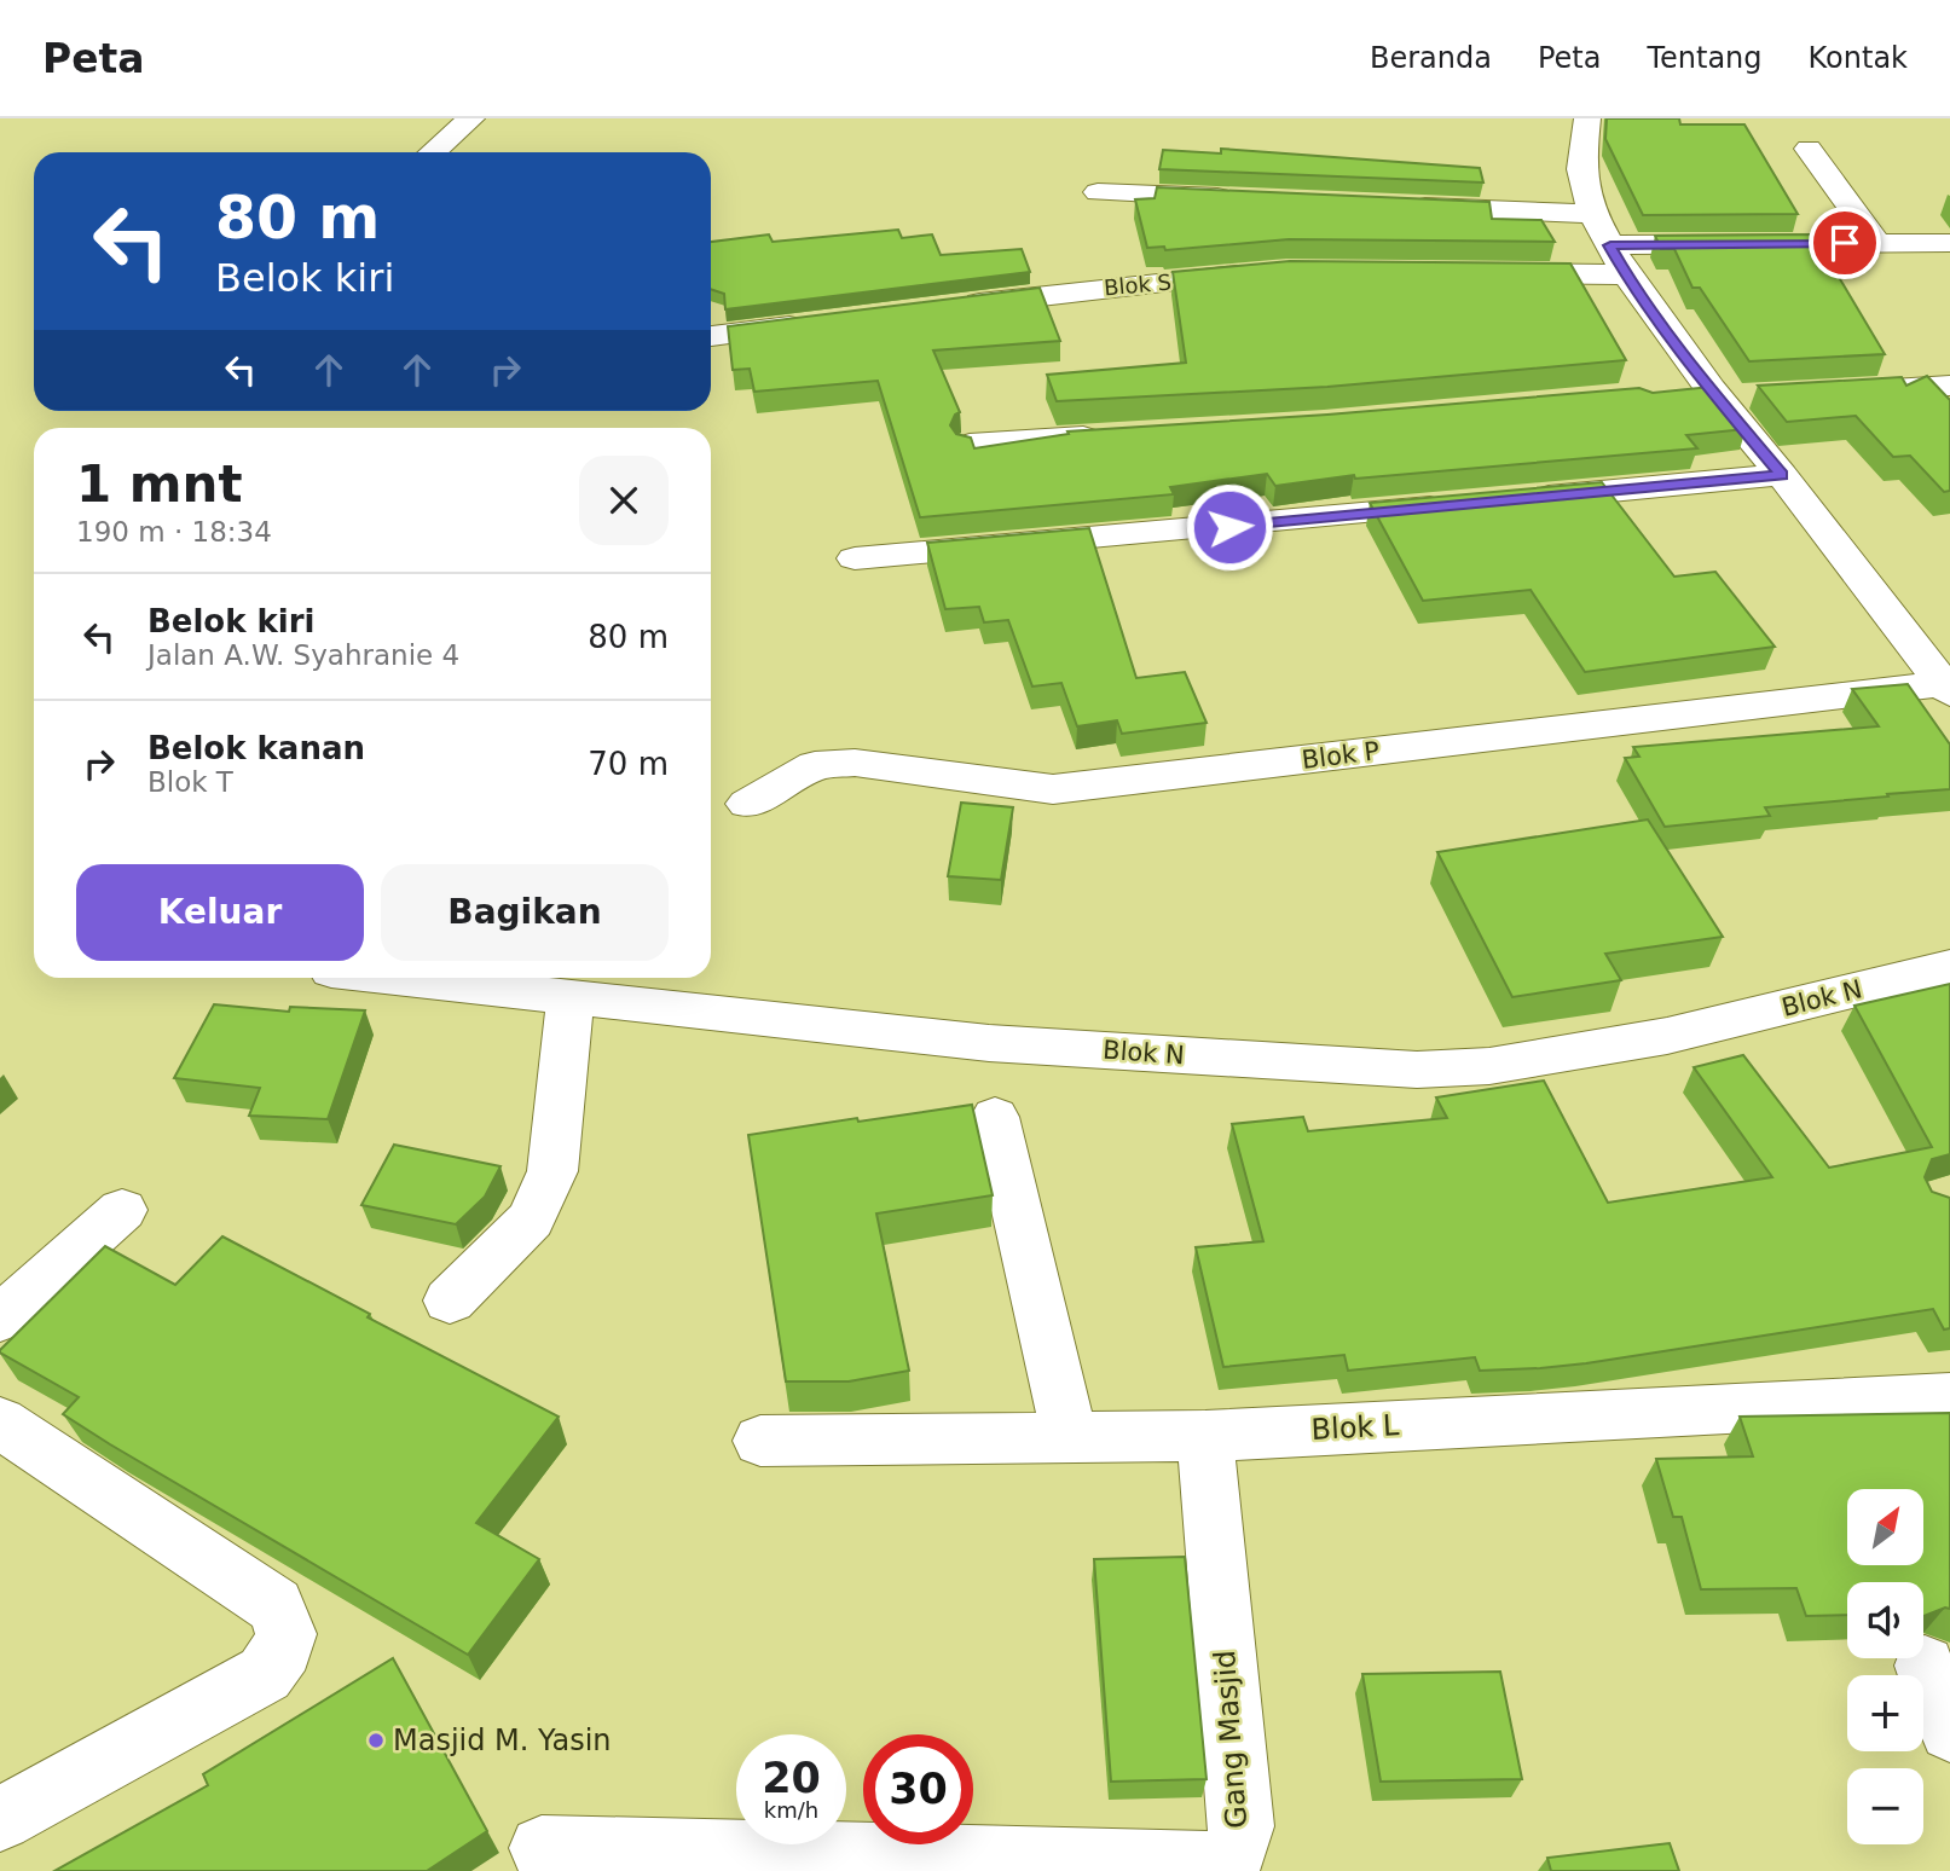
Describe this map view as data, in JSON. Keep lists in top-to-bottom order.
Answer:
{
  "streets": {
    "street": [
      "Blok S",
      "Blok P",
      "Blok N",
      "Blok L",
      "Gang Masjid"
    ]
  },
  "crossings": [
    ["Blok L", "Gang Masjid"]
  ],
  "places": ["Masjid M. Yasin"],
  "north": "top right",
  "page": {
    "header": "Peta",
    "nav": [
      "Beranda",
      "Peta",
      "Tentang",
      "Kontak"
    ],
    "turn": ["80 m", "Belok kiri"],
    "heading": ["1 mnt", "190 m · 18:34"],
    "list": [
      {
        "name": "Belok kiri",
        "note": "Jalan A.W. Syahranie 4",
        "value": "80 m"
      },
      {
        "name": "Belok kanan",
        "note": "Blok T",
        "value": "70 m"
      }
    ],
    "buttons": ["Keluar", "Bagikan"],
    "map_buttons": ["+", "−"],
    "speed": "20 km/h",
    "limit": "30"
  }
}
